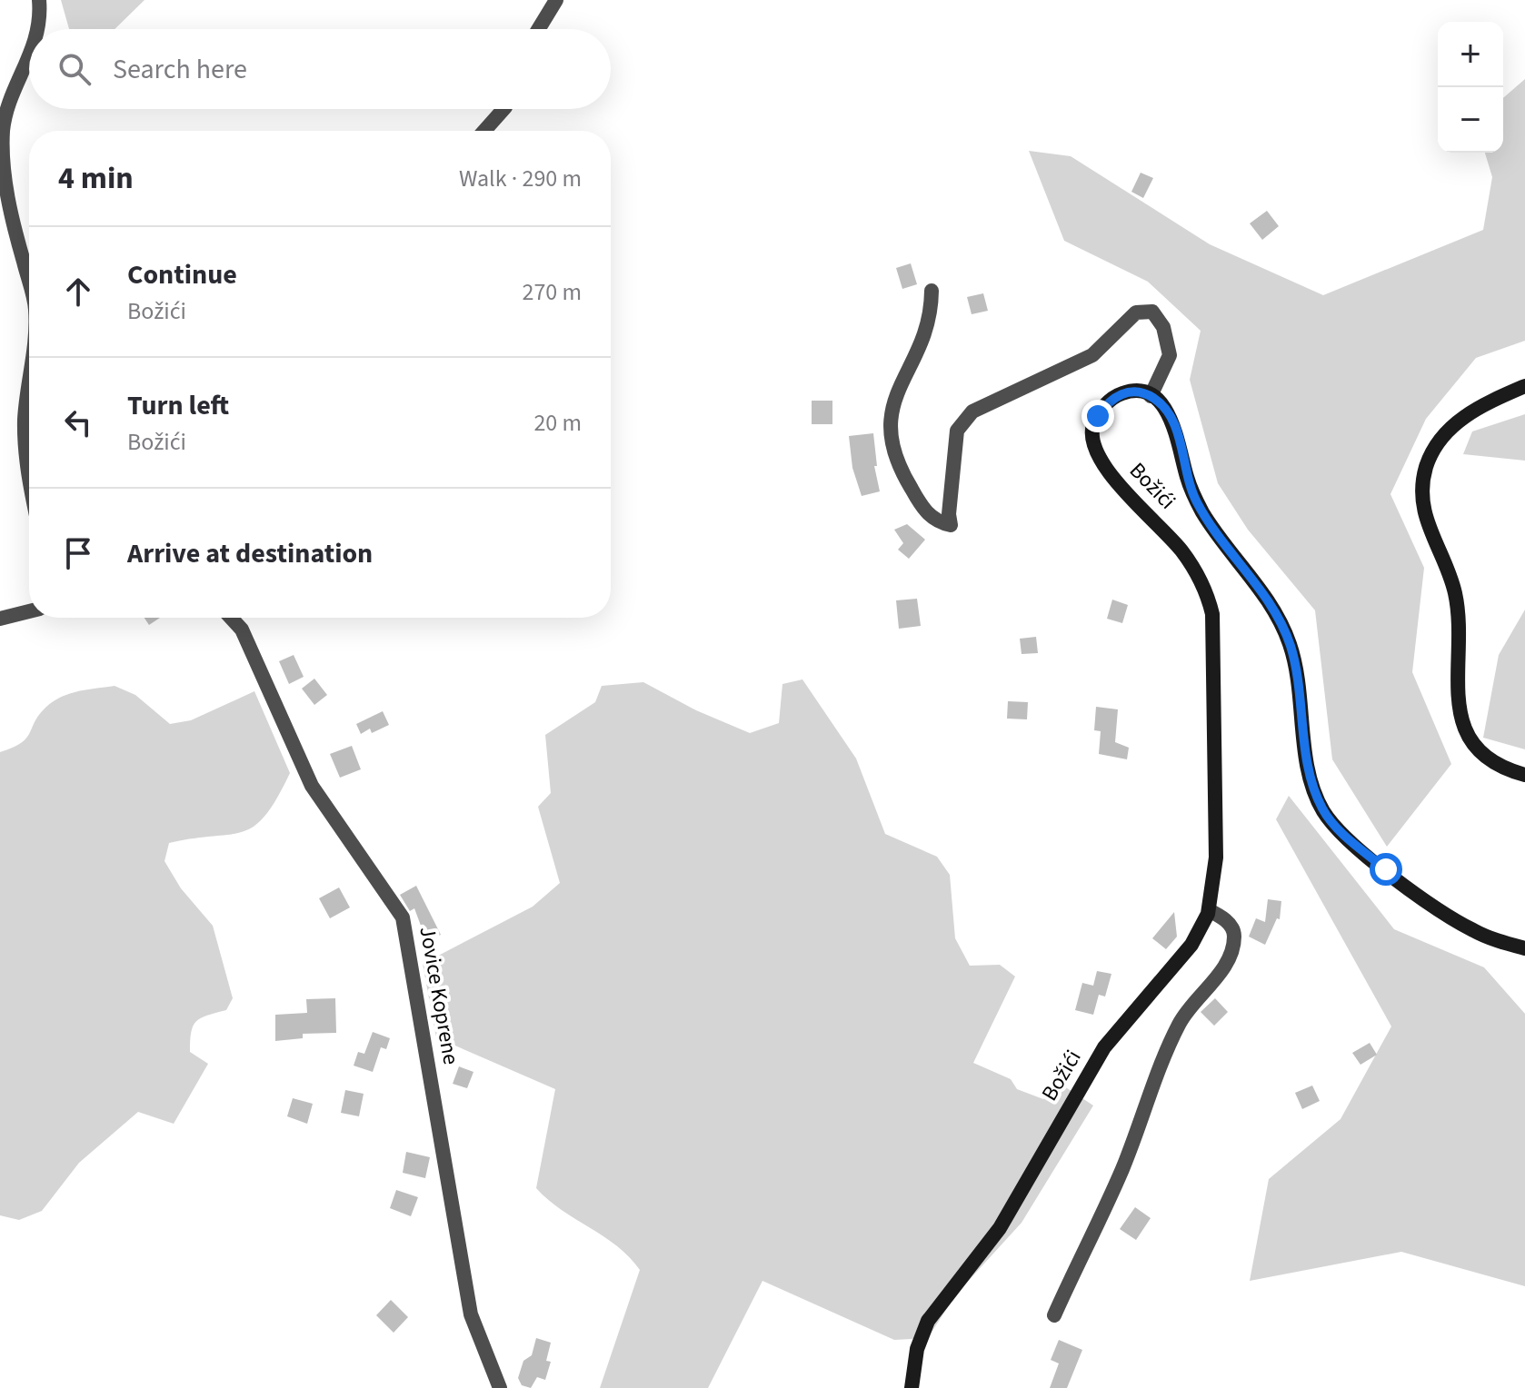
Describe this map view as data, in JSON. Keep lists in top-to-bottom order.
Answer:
{
  "streets": {
    "main road": ["Božići"],
    "street": ["Jovice Koprene"]
  },
  "page": {
    "map_buttons": ["+", "−"],
    "search": "Search here",
    "heading": ["4 min", "Walk · 290 m"],
    "list": [
      ["Continue", "Božići", "270 m"],
      ["Turn left", "Božići", "20 m"],
      "Arrive at destination"
    ]
  }
}
